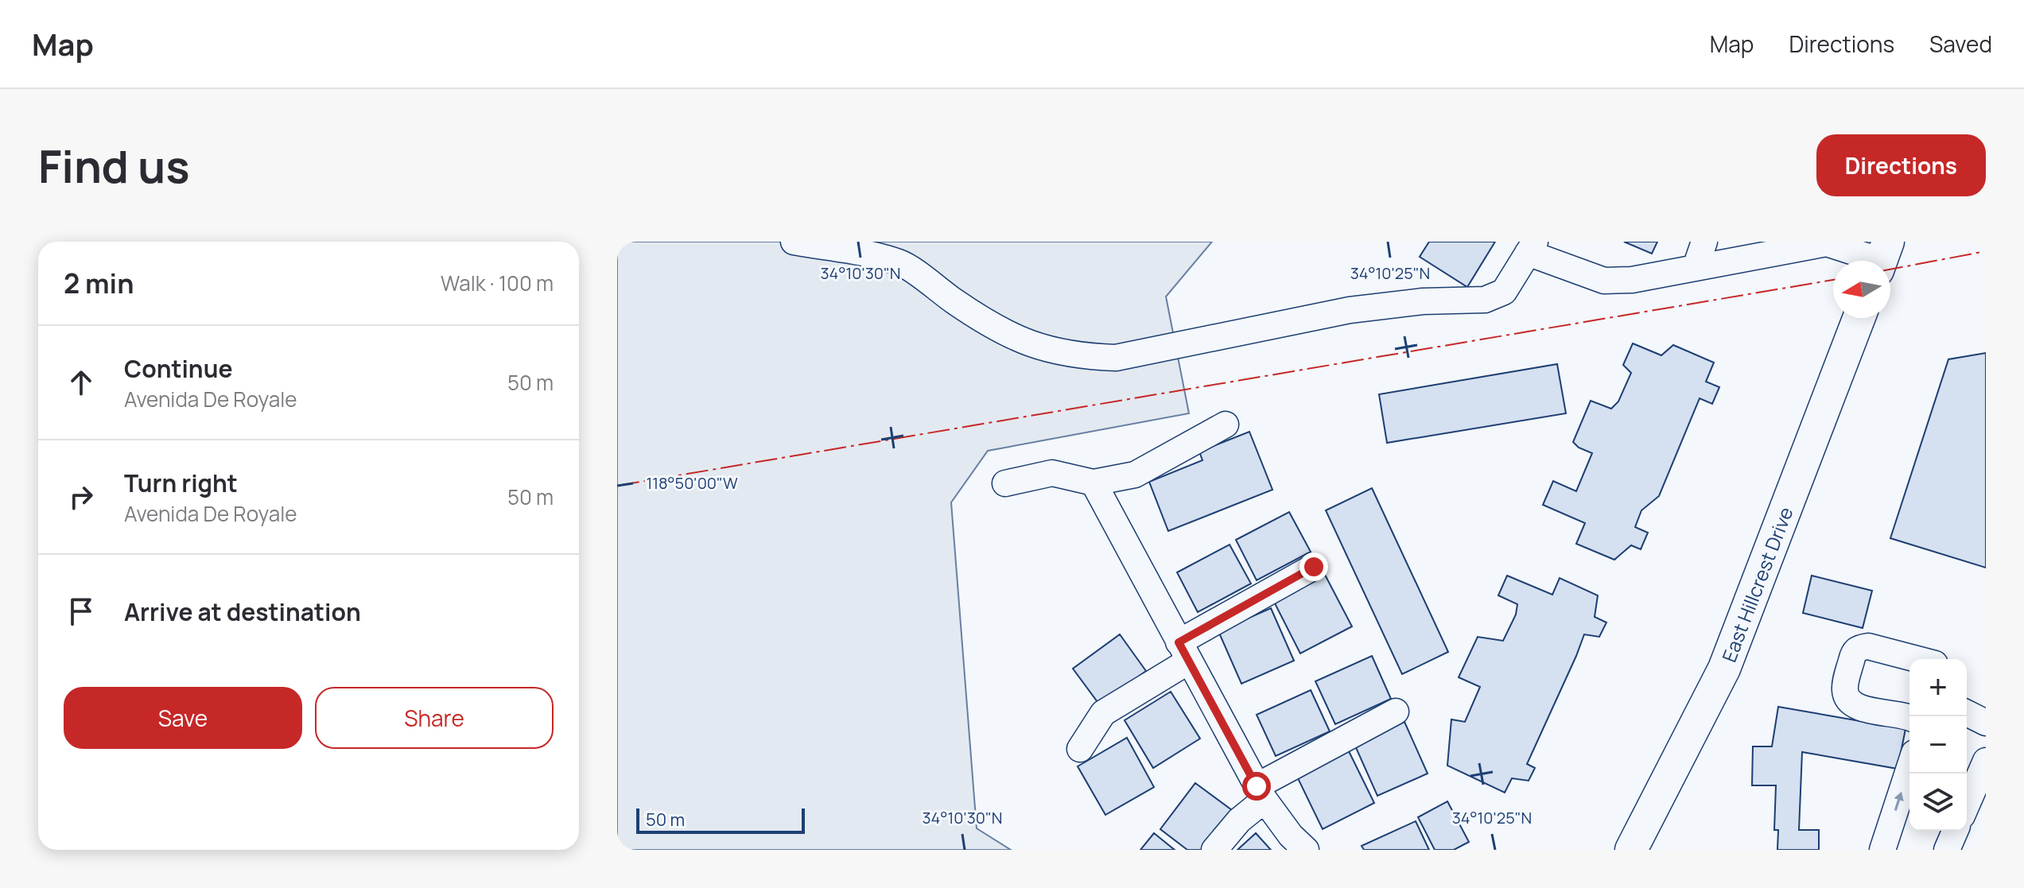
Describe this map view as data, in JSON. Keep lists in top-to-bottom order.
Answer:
{
  "streets": {
    "main road": ["East Hillcrest Drive"]
  },
  "scale_bar": "50 m",
  "north": "left",
  "page": {
    "header": "Map",
    "nav": ["Map", "Directions", "Saved"],
    "buttons": [
      "Directions",
      ["Save", "Share"]
    ],
    "title": "Find us",
    "heading": ["2 min", "Walk · 100 m"],
    "list": [
      ["Continue", "Avenida De Royale", "50 m"],
      ["Turn right", "Avenida De Royale", "50 m"],
      "Arrive at destination"
    ],
    "map_buttons": ["+", "−"],
    "scale": "50 m"
  },
  "coordinates": ["34°10'30\"N", "34°10'25\"N", "118°50'00\"W"]
}
